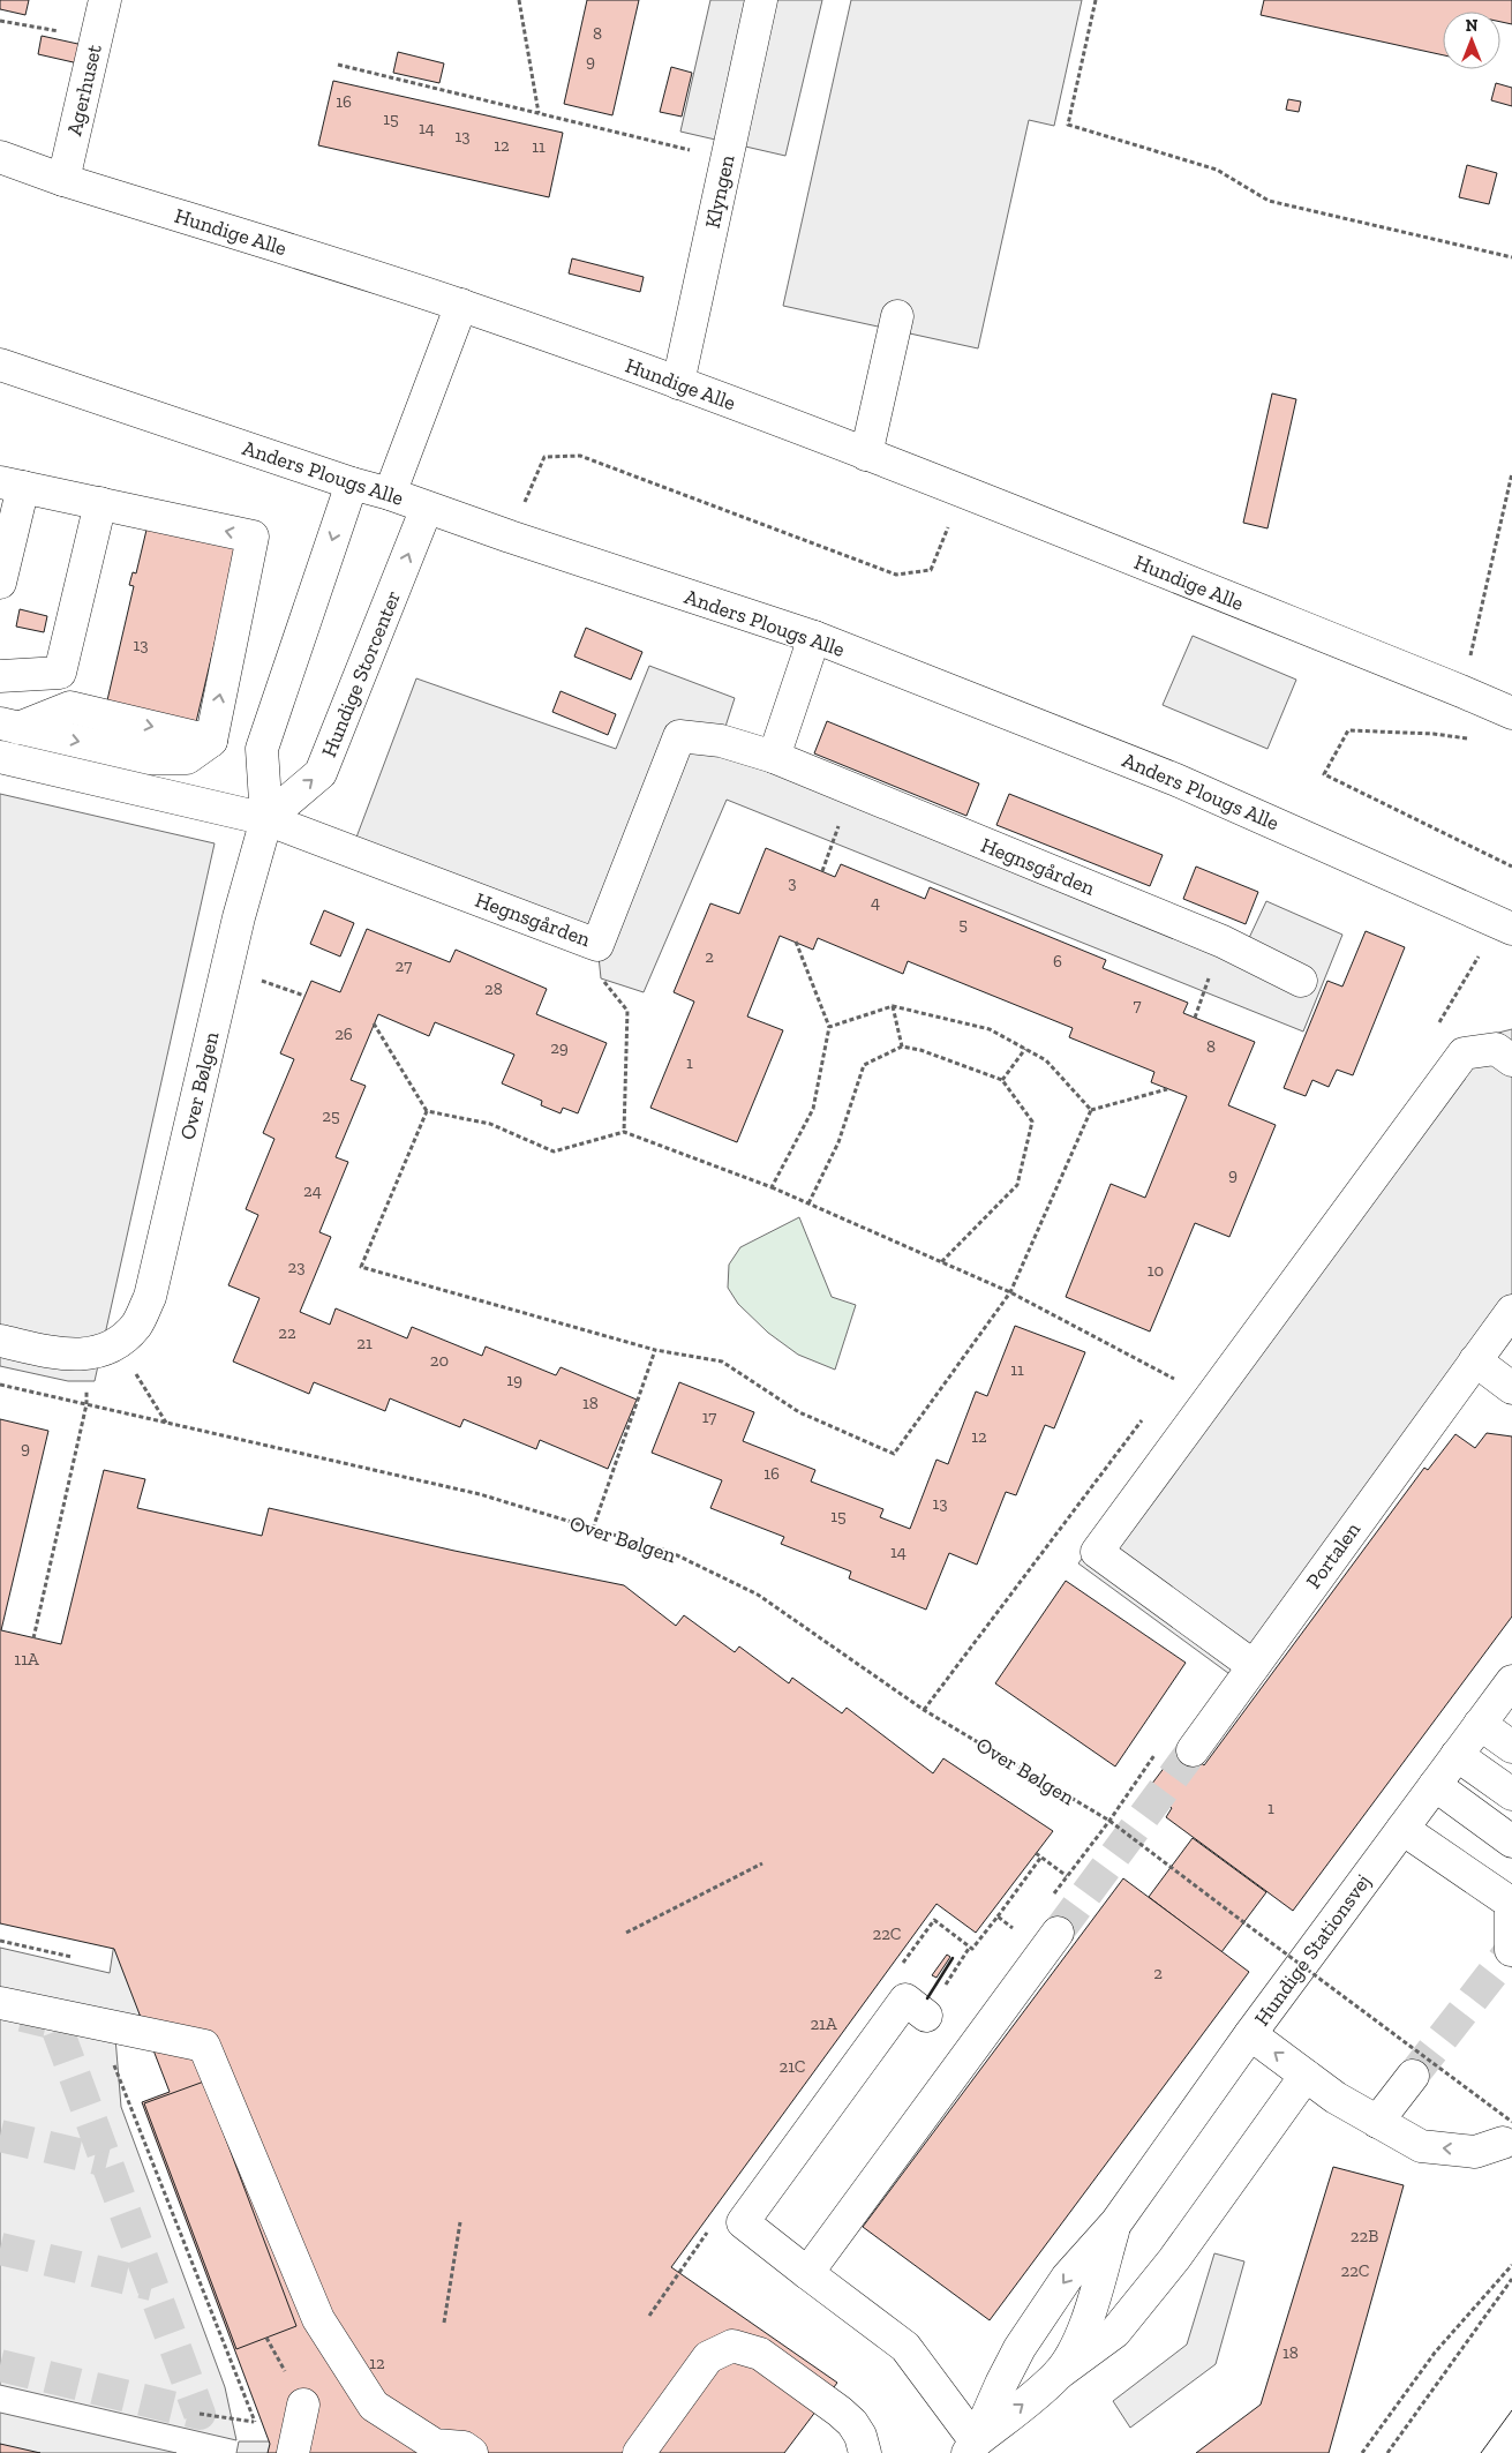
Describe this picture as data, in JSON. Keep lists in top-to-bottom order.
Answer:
{
  "streets": {
    "street": [
      "Agerhuset",
      "Klyngen",
      "Hundige Alle",
      "Anders Plougs Alle",
      "Hundige Storcenter",
      "Hegnsgården",
      "Over Bølgen",
      "Portalen",
      "Hundige Stationsvej"
    ]
  },
  "crossings": [
    ["Agerhuset", "Hundige Alle"],
    ["Klyngen", "Hundige Alle"],
    ["Anders Plougs Alle", "Hundige Storcenter"],
    ["Hundige Storcenter", "Hegnsgården"],
    ["Hundige Storcenter", "Over Bølgen"],
    ["Hegnsgården", "Over Bølgen"]
  ],
  "house_numbers": [
    "8",
    "9",
    "16",
    "15",
    "14",
    "13",
    "12",
    "11",
    "13",
    "3",
    "4",
    "5",
    "2",
    "6",
    "27",
    "28",
    "7",
    "26",
    "8",
    "29",
    "1",
    "25",
    "9",
    "24",
    "23",
    "10",
    "22",
    "21",
    "20",
    "11",
    "19",
    "18",
    "17",
    "12",
    "9",
    "16",
    "13",
    "15",
    "14",
    "11A",
    "1",
    "22C",
    "2",
    "21A",
    "21C",
    "22B",
    "22C",
    "18",
    "12"
  ],
  "north": "top"
}
